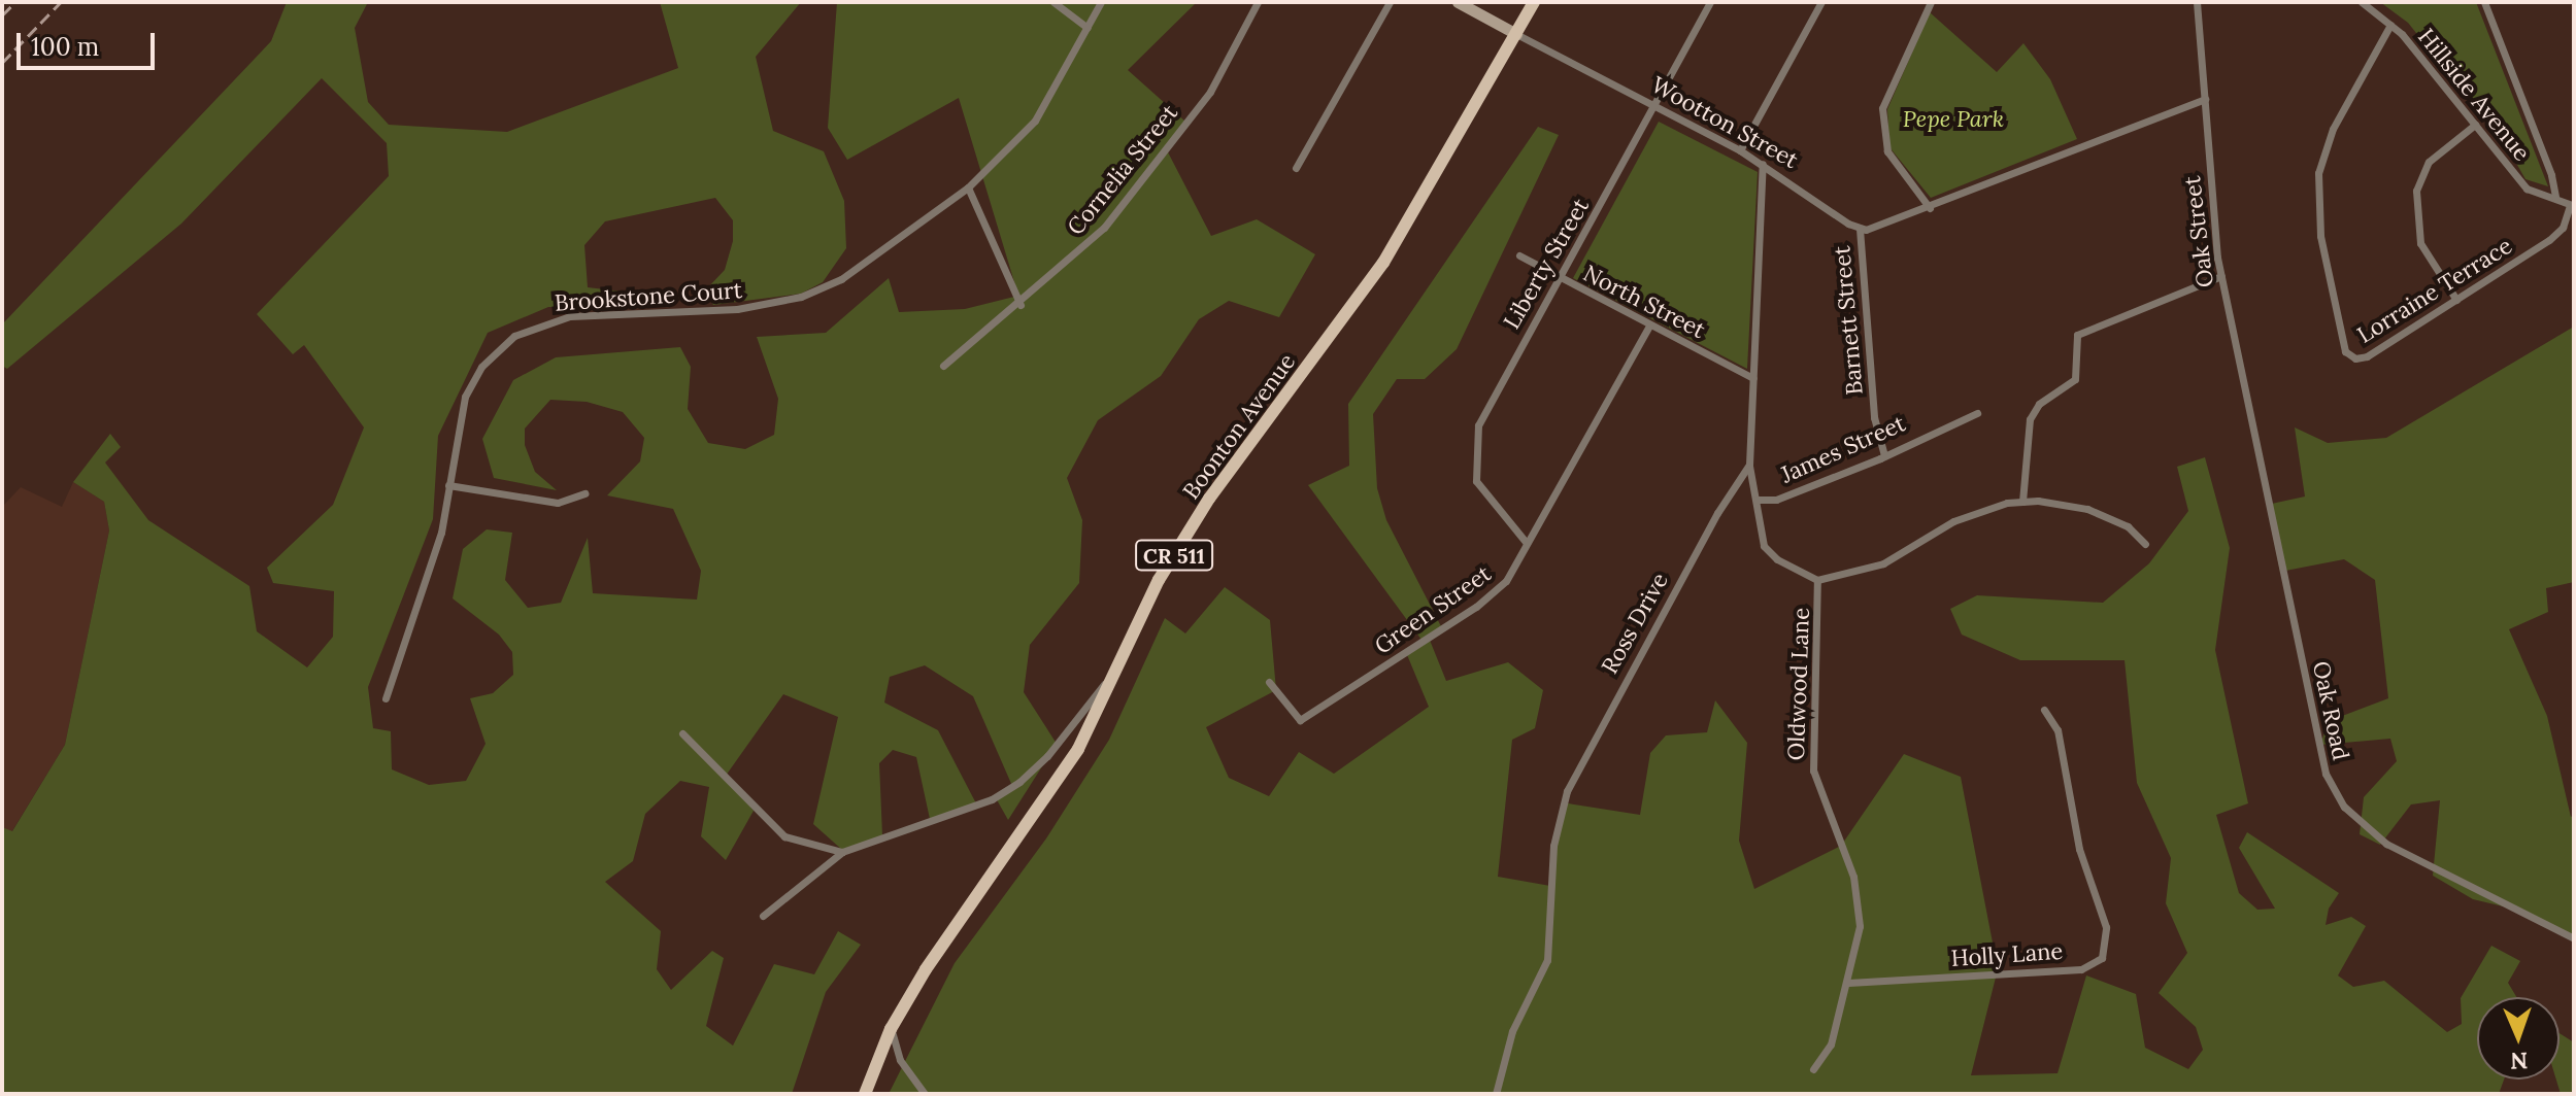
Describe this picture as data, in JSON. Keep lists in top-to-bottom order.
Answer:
{
  "streets": {
    "main road": ["Boonton Avenue", "CR 511"],
    "street": [
      "Hillside Avenue",
      "Wootton Street",
      "Cornelia Street",
      "Oak Street",
      "Liberty Street",
      "Lorraine Terrace",
      "Brookstone Court",
      "North Street",
      "Barnett Street",
      "James Street",
      "Green Street",
      "Ross Drive",
      "Oldwood Lane",
      "Oak Road",
      "Holly Lane"
    ]
  },
  "crossings": [
    ["Hillside Avenue", "Lorraine Terrace"],
    ["Wootton Street", "Liberty Street"],
    ["Wootton Street", "Barnett Street"],
    ["Wootton Street", "Boonton Avenue"],
    ["Oak Street", "Oak Road"],
    ["Liberty Street", "North Street"],
    ["Liberty Street", "Green Street"],
    ["North Street", "Green Street"],
    ["Barnett Street", "James Street"],
    ["James Street", "Ross Drive"],
    ["Oldwood Lane", "Holly Lane"]
  ],
  "parks": ["Pepe Park"],
  "scale_bar": "100 m",
  "north": "bottom"
}
